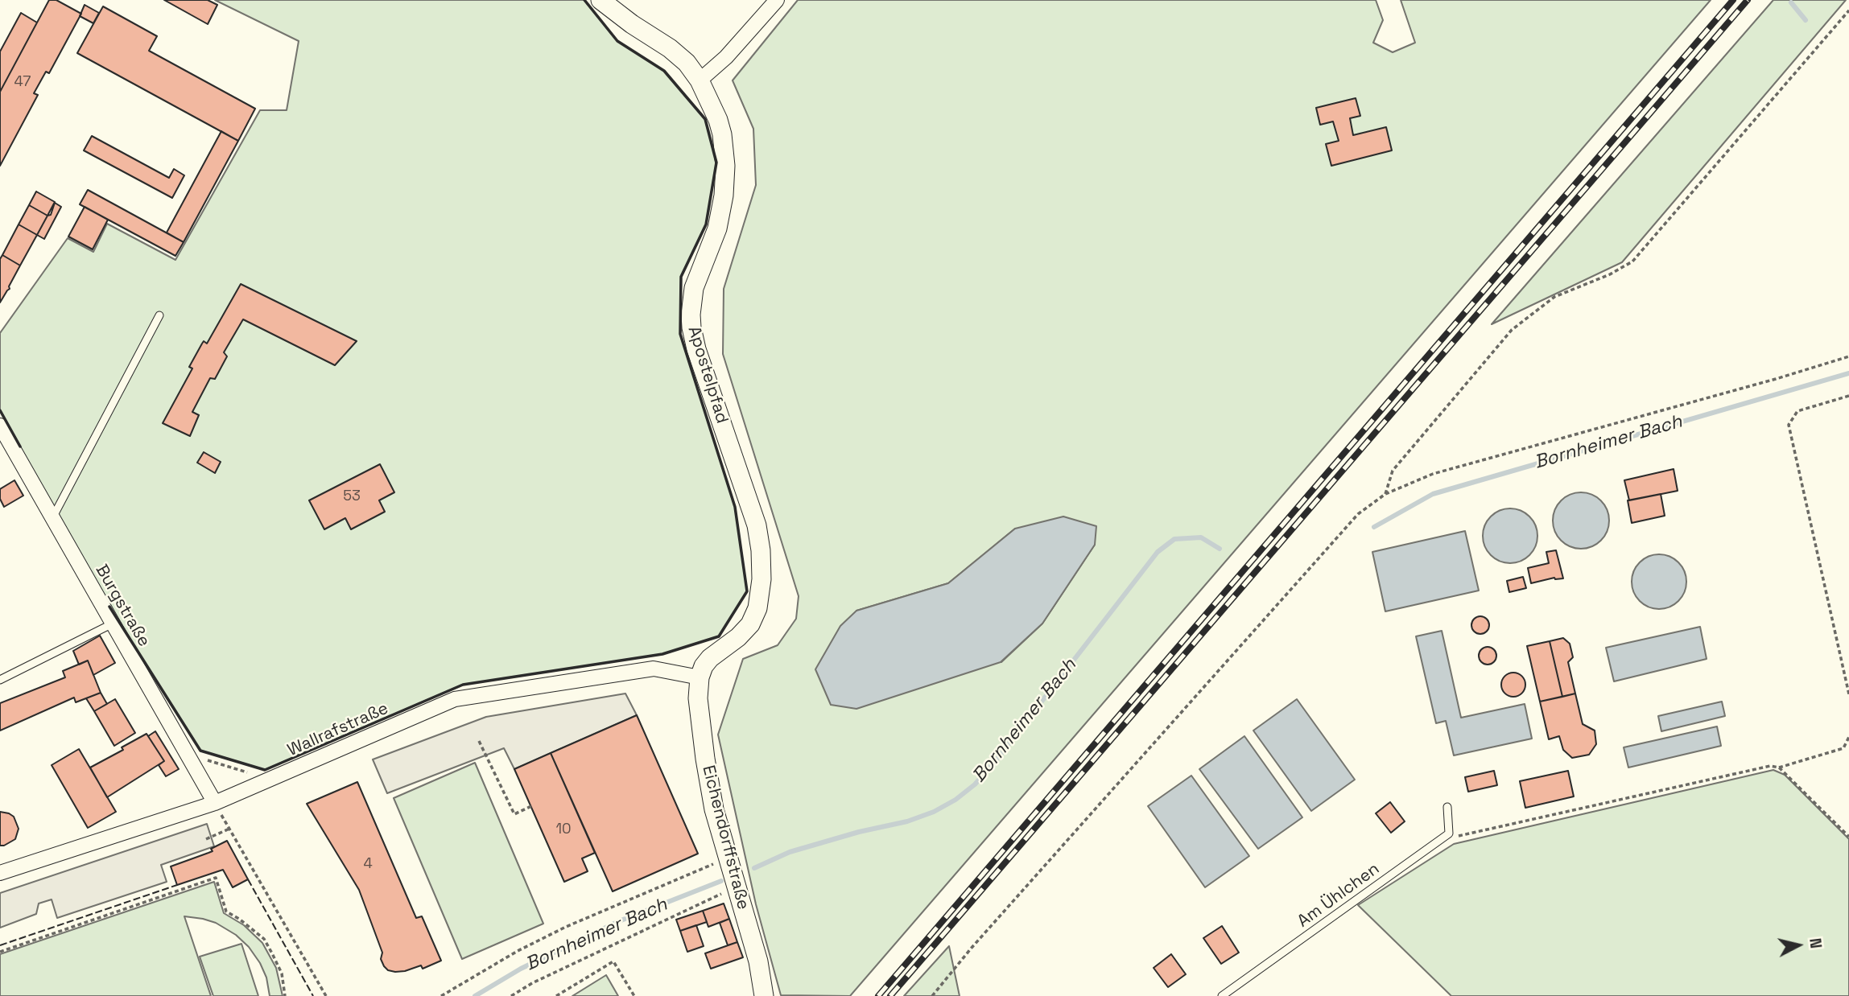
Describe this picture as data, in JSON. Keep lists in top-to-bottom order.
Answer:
{
  "streets": {
    "street": [
      "Apostelpfad",
      "Burgstraße",
      "Wallrafstraße",
      "Eichendorffstraße"
    ],
    "lane": ["Am Ühlchen"]
  },
  "crossings": [
    ["Apostelpfad", "Wallrafstraße"],
    ["Apostelpfad", "Eichendorffstraße"],
    ["Burgstraße", "Wallrafstraße"],
    ["Wallrafstraße", "Eichendorffstraße"]
  ],
  "water": ["Bornheimer Bach"],
  "house_numbers": [
    "47",
    "53",
    "10",
    "4"
  ],
  "north": "right"
}
